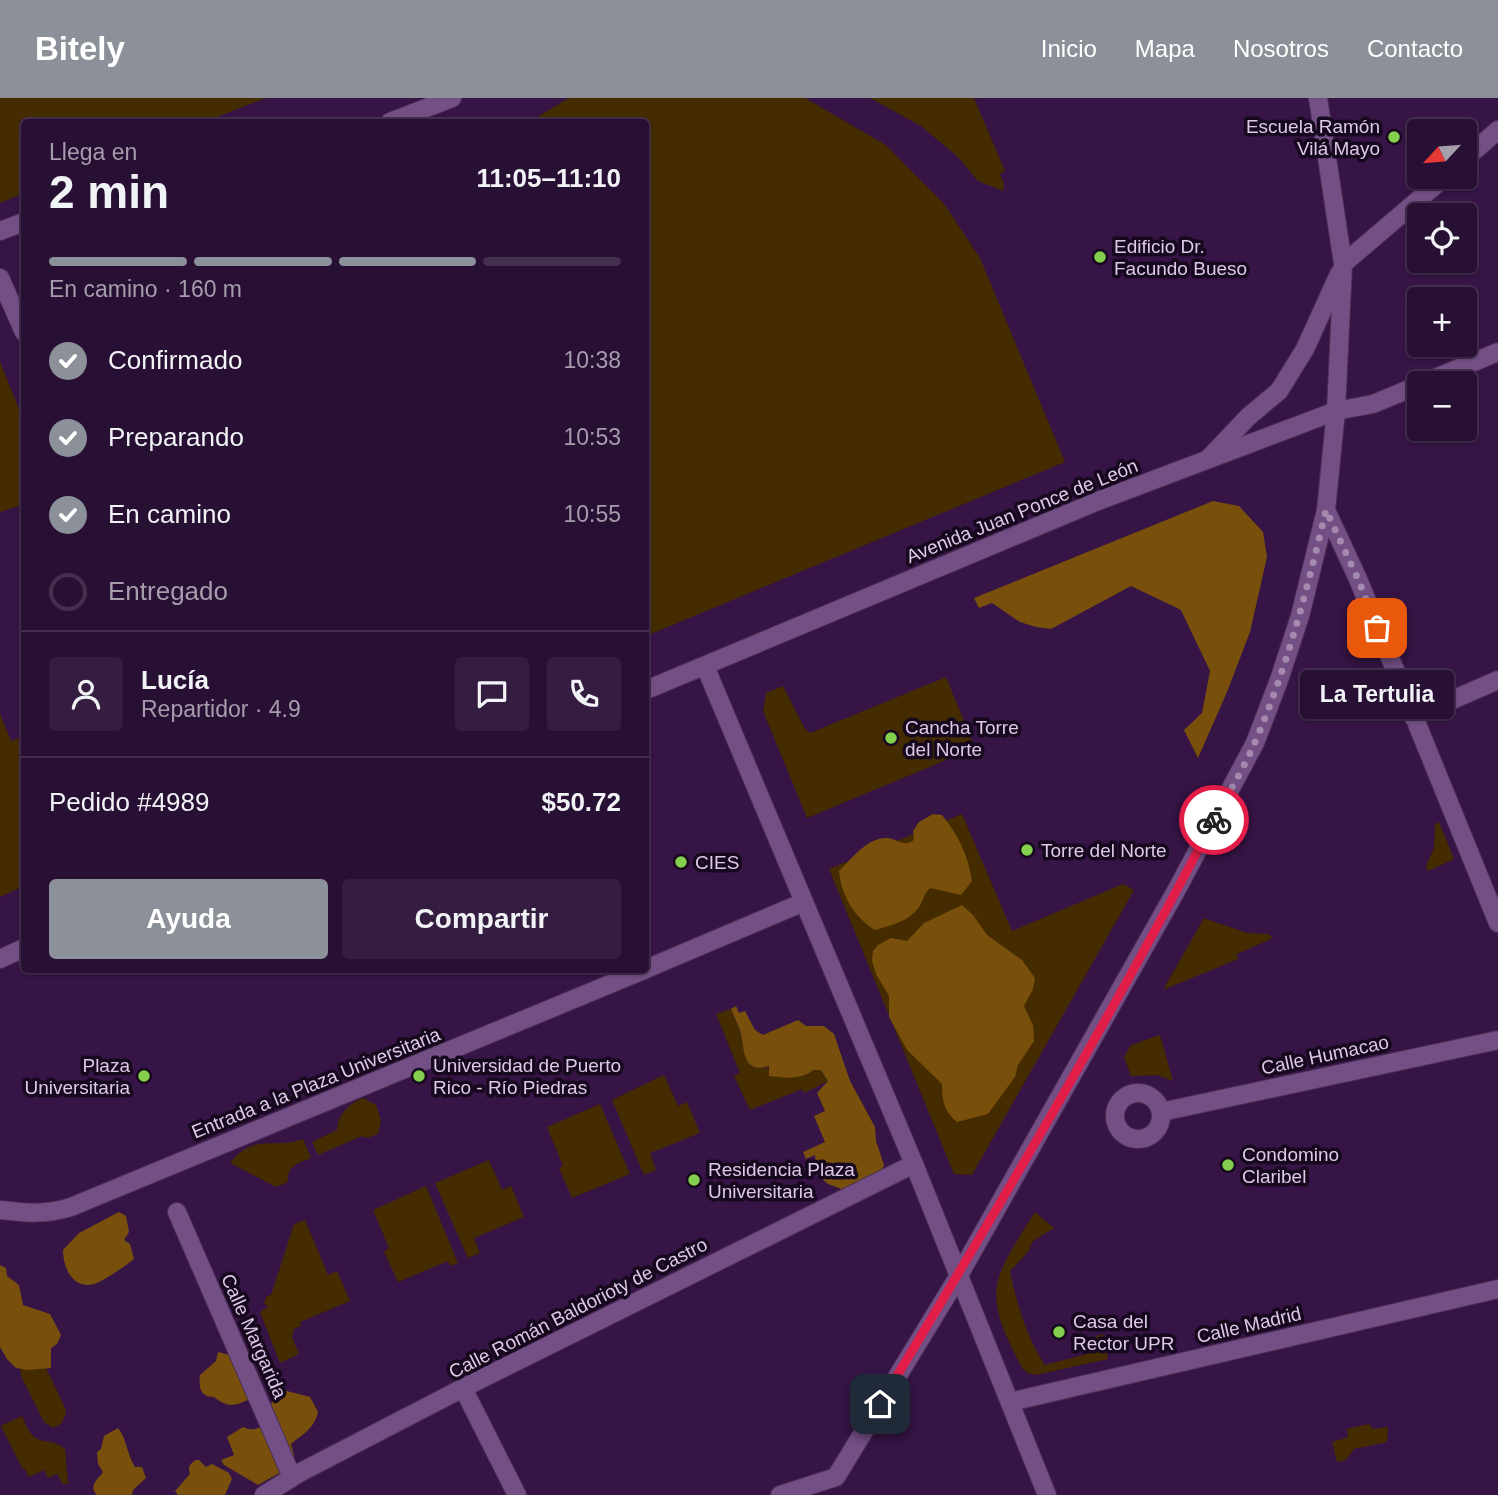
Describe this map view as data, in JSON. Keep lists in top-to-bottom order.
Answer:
{
  "streets": {
    "street": [
      "Avenida Juan Ponce de León",
      "Calle Humacao",
      "Entrada a la Plaza Universitaria",
      "Calle Román Baldorioty de Castro",
      "Calle Madrid",
      "Calle Margarida"
    ]
  },
  "crossings": [
    ["Calle Román Baldorioty de Castro", "Calle Margarida"]
  ],
  "places": [
    "Escuela Ramón Vilá Mayo",
    "Edificio Dr. Facundo Bueso",
    "La Tertulia",
    "Cancha Torre del Norte",
    "Torre del Norte",
    "CIES",
    "Plaza Universitaria",
    "Universidad de Puerto Rico - Río Piedras",
    "Condomino Claribel",
    "Residencia Plaza Universitaria",
    "Casa del Rector UPR"
  ],
  "north": "bottom left",
  "page": {
    "header": "Bitely",
    "nav": [
      "Inicio",
      "Mapa",
      "Nosotros",
      "Contacto"
    ],
    "map_buttons": ["+", "−"],
    "heading": ["2 min", "Llega en", "11:05–11:10"],
    "panel": [
      "Lucía",
      "Repartidor · 4.9",
      "Pedido #4989",
      "$50.72"
    ],
    "bar": "En camino · 160 m",
    "list": [
      ["Confirmado", "10:38"],
      ["Preparando", "10:53"],
      ["En camino", "10:55"],
      "Entregado"
    ],
    "bubble": "La Tertulia",
    "buttons": ["Ayuda", "Compartir"]
  }
}
